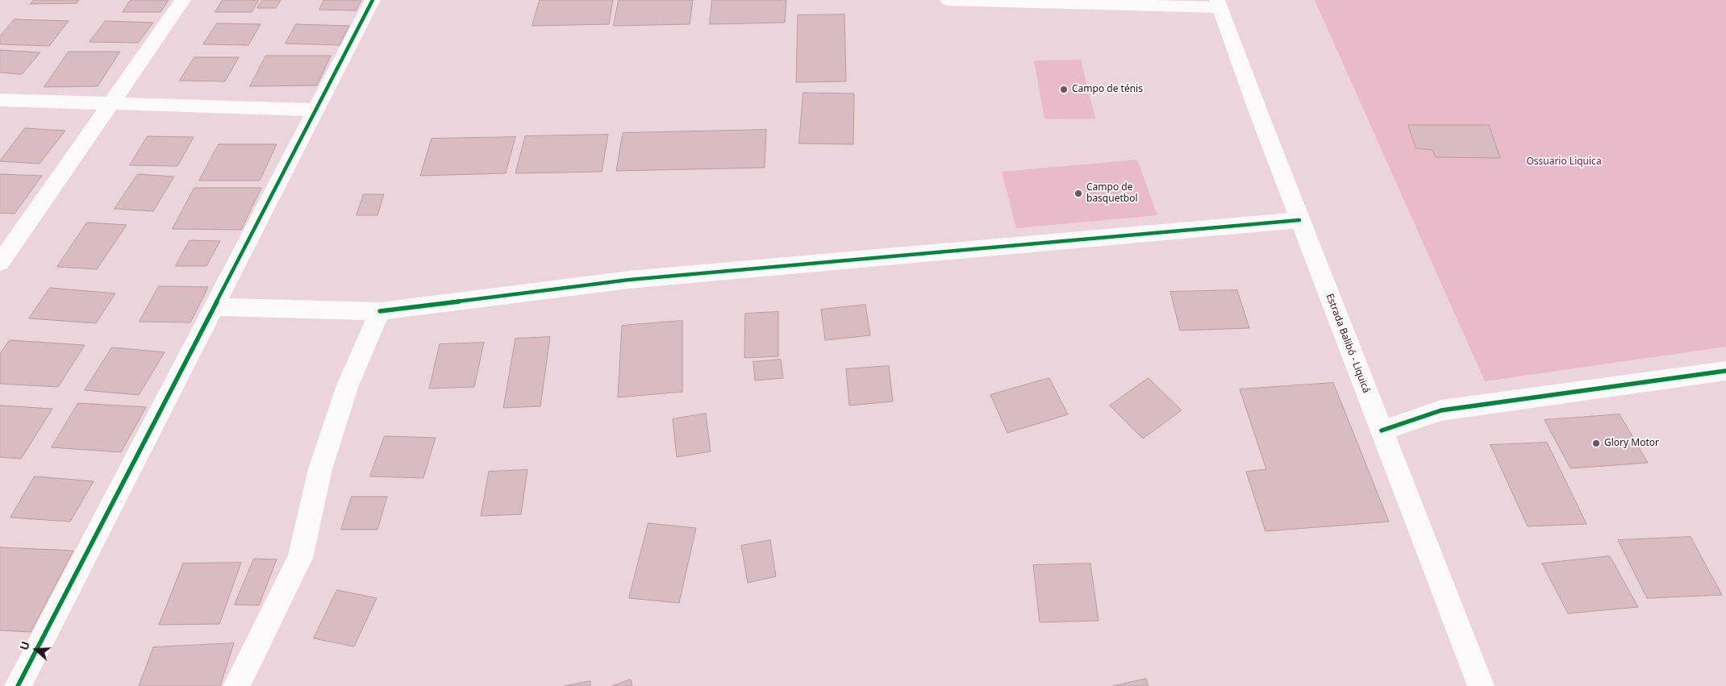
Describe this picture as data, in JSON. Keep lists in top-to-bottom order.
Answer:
{
  "streets": {
    "street": ["Estrada Balibó - Liquicá"]
  },
  "parks": ["Ossuario Liquica"],
  "places": ["Campo de ténis", "Campo de basquetbol", "Glory Motor"],
  "north": "left"
}
